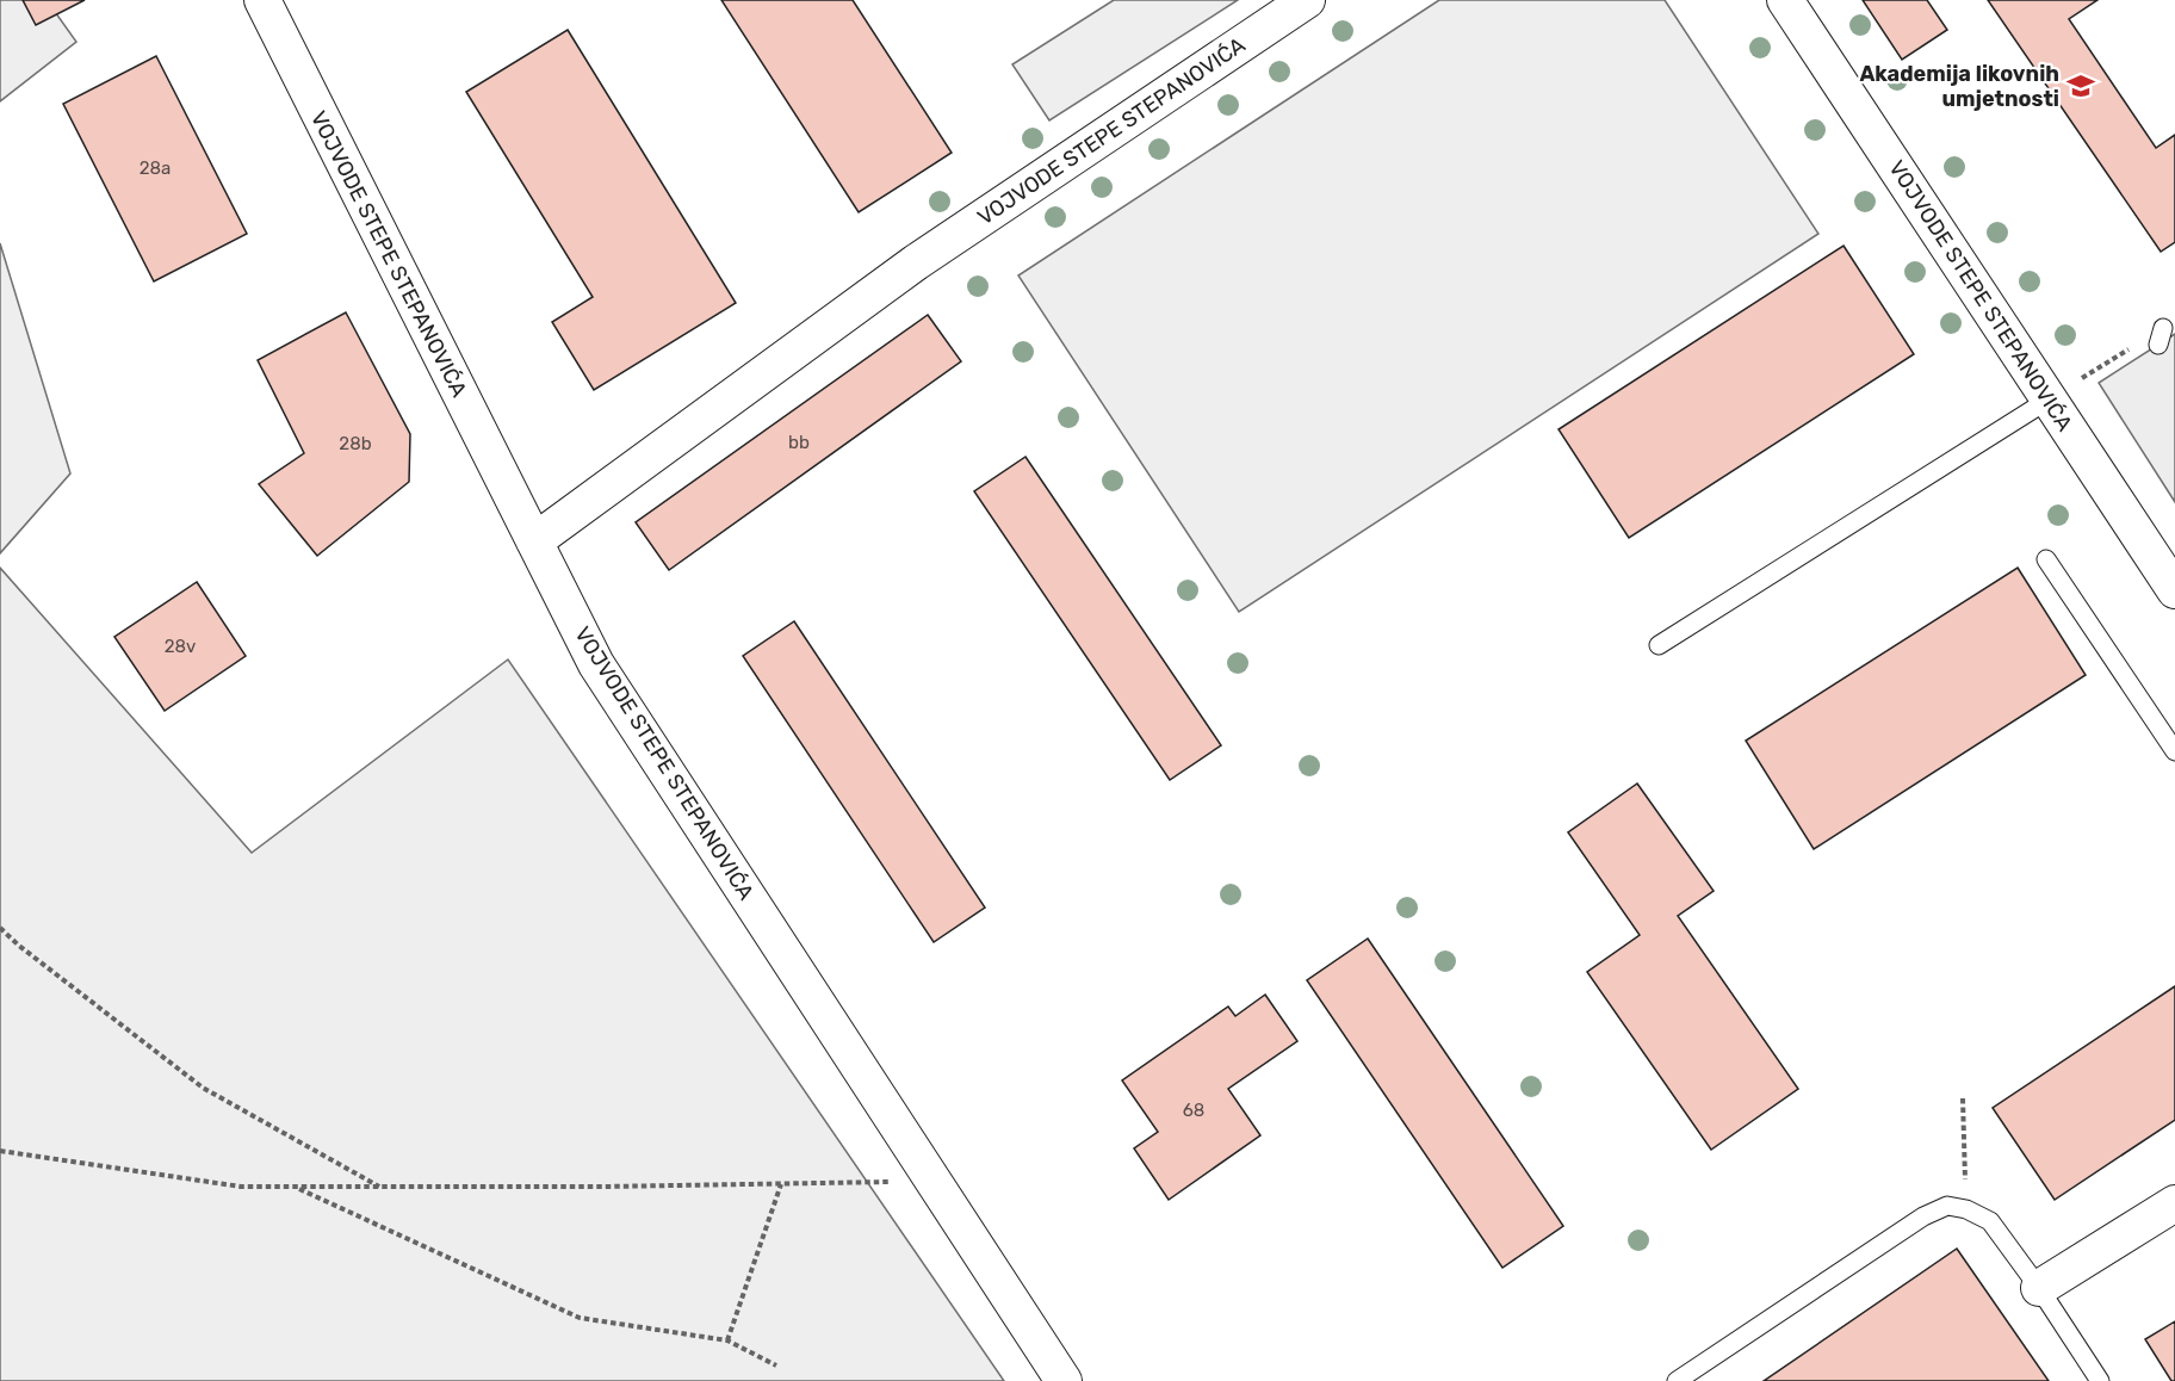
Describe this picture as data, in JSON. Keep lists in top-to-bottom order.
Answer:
{
  "streets": {
    "street": ["VOJVODE STEPE STEPANOVIĆA"]
  },
  "places": {
    "school or university": ["Akademija likovnih umjetnosti"]
  },
  "house_numbers": [
    "28a",
    "bb",
    "28b",
    "28v",
    "68"
  ]
}
